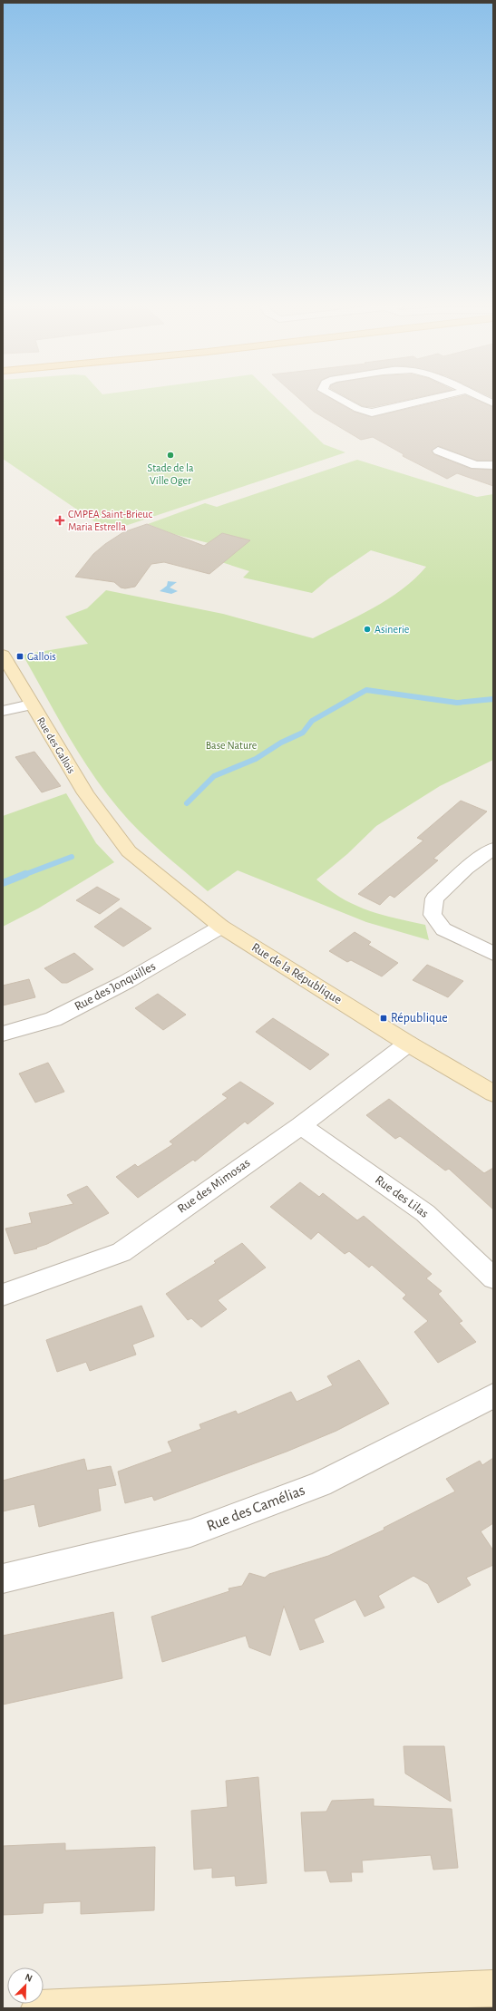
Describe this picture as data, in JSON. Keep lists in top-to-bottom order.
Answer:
{
  "streets": {
    "main road": ["Rue des Gallois", "Rue de la République"],
    "street": [
      "Rue des Jonquilles",
      "Rue des Mimosas",
      "Rue des Lilas",
      "Rue des Camélias"
    ]
  },
  "crossings": [
    ["Rue des Gallois", "Rue de la République"],
    ["Rue de la République", "Rue des Jonquilles"],
    ["Rue de la République", "Rue des Mimosas"],
    ["Rue des Mimosas", "Rue des Lilas"]
  ],
  "parks": ["Base Nature"],
  "places": {
    "other": ["Stade de la Ville Oger", "Asinerie"],
    "health": ["CMPEA Saint-Brieuc Maria Estrella"],
    "transit": ["Gallois", "République"]
  },
  "north": "top right"
}
